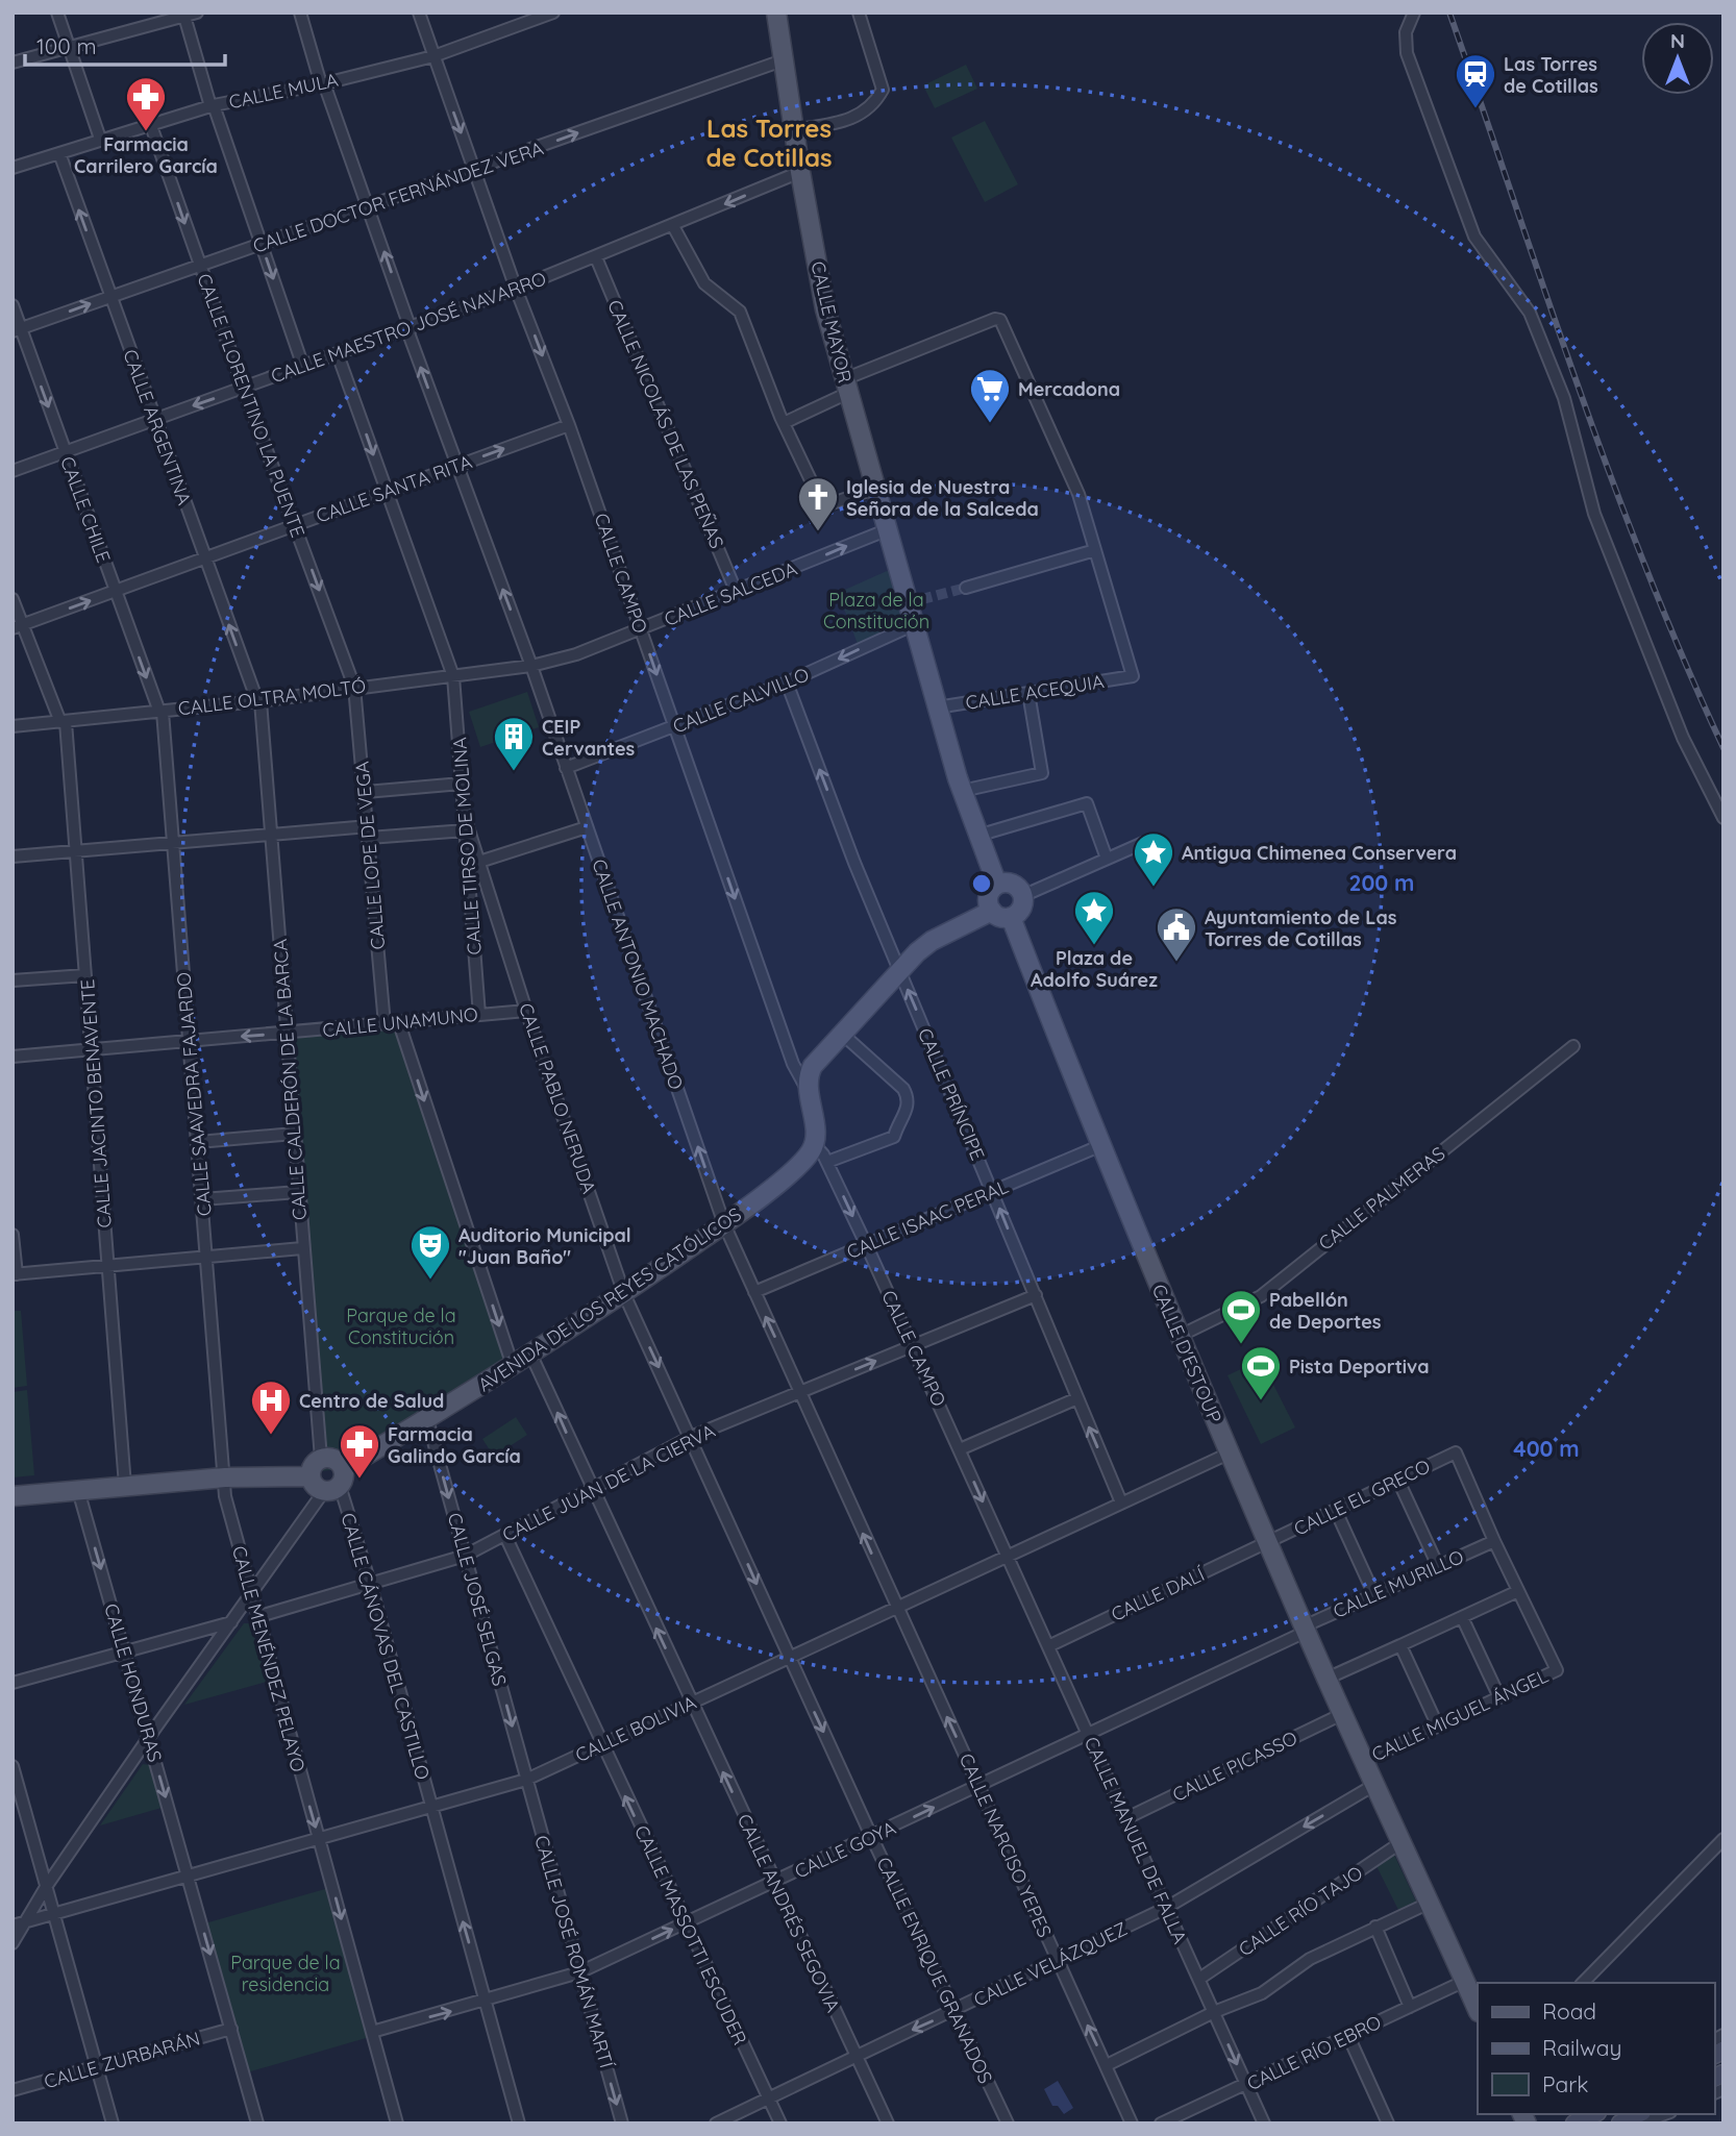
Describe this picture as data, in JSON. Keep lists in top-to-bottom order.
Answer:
{
  "streets": {
    "main road": ["CALLE MAYOR", "AVENIDA DE LOS REYES CATÓLICOS", "CALLE D'ESTOUP"],
    "street": [
      "CALLE MULA",
      "CALLE DOCTOR FERNÁNDEZ VERA",
      "CALLE MAESTRO JOSÉ NAVARRO",
      "CALLE FLORENTINO LA PUENTE",
      "CALLE NICOLÁS DE LAS PEÑAS",
      "CALLE ARGENTINA",
      "CALLE SANTA RITA",
      "CALLE CHILE",
      "CALLE CAMPO",
      "CALLE SALCEDA",
      "CALLE ACEQUIA",
      "CALLE OLTRA MOLTÓ",
      "CALLE CALVILLO",
      "CALLE TIRSO DE MOLINA",
      "CALLE LOPE DE VEGA",
      "CALLE ANTONIO MACHADO",
      "CALLE UNAMUNO",
      "CALLE CALDERÓN DE LA BARCA",
      "CALLE SAAVEDRA FAJARDO",
      "CALLE PRÍNCIPE",
      "CALLE PABLO NERUDA",
      "CALLE JACINTO BENAVENTE",
      "CALLE PALMERAS",
      "CALLE ISAAC PERAL",
      "CALLE JUAN DE LA CIERVA",
      "CALLE EL GRECO",
      "CALLE MURILLO",
      "CALLE DALÍ",
      "CALLE JOSÉ SELGAS",
      "CALLE CÁNOVAS DEL CASTILLO",
      "CALLE MENÉNDEZ PELAYO",
      "CALLE HONDURAS",
      "CALLE MIGUEL ÁNGEL",
      "CALLE BOLIVIA",
      "CALLE PICASSO",
      "CALLE MANUEL DE FALLA",
      "CALLE NARCISO YEPES",
      "CALLE GOYA",
      "CALLE RÍO TAJO",
      "CALLE ANDRÉS SEGOVIA",
      "CALLE MASSOTTI ESCUDER",
      "CALLE JOSÉ ROMÁN MARTÍ",
      "CALLE VELÁZQUEZ",
      "CALLE ENRIQUE GRANADOS",
      "CALLE RÍO EBRO",
      "CALLE ZURBARÁN"
    ]
  },
  "crossings": [
    ["CALLE MULA", "CALLE FLORENTINO LA PUENTE"],
    ["CALLE MULA", "CALLE ARGENTINA"],
    ["CALLE MULA", "CALLE CAMPO"],
    ["CALLE MULA", "CALLE ANTONIO MACHADO"],
    ["CALLE DOCTOR FERNÁNDEZ VERA", "CALLE MAYOR"],
    ["CALLE DOCTOR FERNÁNDEZ VERA", "CALLE FLORENTINO LA PUENTE"],
    ["CALLE DOCTOR FERNÁNDEZ VERA", "CALLE ARGENTINA"],
    ["CALLE DOCTOR FERNÁNDEZ VERA", "CALLE CHILE"],
    ["CALLE DOCTOR FERNÁNDEZ VERA", "CALLE CAMPO"],
    ["CALLE DOCTOR FERNÁNDEZ VERA", "CALLE ANTONIO MACHADO"],
    ["CALLE MAYOR", "CALLE MAESTRO JOSÉ NAVARRO"],
    ["CALLE MAYOR", "CALLE SALCEDA"],
    ["CALLE MAYOR", "CALLE ACEQUIA"],
    ["CALLE MAYOR", "CALLE CALVILLO"],
    ["CALLE MAYOR", "CALLE D'ESTOUP"],
    ["CALLE MAESTRO JOSÉ NAVARRO", "CALLE FLORENTINO LA PUENTE"],
    ["CALLE MAESTRO JOSÉ NAVARRO", "CALLE NICOLÁS DE LAS PEÑAS"],
    ["CALLE MAESTRO JOSÉ NAVARRO", "CALLE ARGENTINA"],
    ["CALLE MAESTRO JOSÉ NAVARRO", "CALLE CHILE"],
    ["CALLE MAESTRO JOSÉ NAVARRO", "CALLE CAMPO"],
    ["CALLE MAESTRO JOSÉ NAVARRO", "CALLE TIRSO DE MOLINA"],
    ["CALLE MAESTRO JOSÉ NAVARRO", "CALLE ANTONIO MACHADO"],
    ["CALLE FLORENTINO LA PUENTE", "CALLE SANTA RITA"],
    ["CALLE FLORENTINO LA PUENTE", "CALLE OLTRA MOLTÓ"],
    ["CALLE FLORENTINO LA PUENTE", "CALLE LOPE DE VEGA"],
    ["CALLE NICOLÁS DE LAS PEÑAS", "CALLE SALCEDA"],
    ["CALLE ARGENTINA", "CALLE SANTA RITA"],
    ["CALLE ARGENTINA", "CALLE OLTRA MOLTÓ"],
    ["CALLE ARGENTINA", "CALLE CALDERÓN DE LA BARCA"],
    ["CALLE SANTA RITA", "CALLE CHILE"],
    ["CALLE SANTA RITA", "CALLE CAMPO"],
    ["CALLE SANTA RITA", "CALLE TIRSO DE MOLINA"],
    ["CALLE SANTA RITA", "CALLE ANTONIO MACHADO"],
    ["CALLE SANTA RITA", "CALLE JACINTO BENAVENTE"],
    ["CALLE CHILE", "CALLE OLTRA MOLTÓ"],
    ["CALLE CHILE", "CALLE SAAVEDRA FAJARDO"],
    ["CALLE CAMPO", "CALLE SALCEDA"],
    ["CALLE CAMPO", "CALLE CALVILLO"],
    ["CALLE CAMPO", "CALLE ISAAC PERAL"],
    ["CALLE CAMPO", "AVENIDA DE LOS REYES CATÓLICOS"],
    ["CALLE CAMPO", "CALLE JUAN DE LA CIERVA"],
    ["CALLE CAMPO", "CALLE BOLIVIA"],
    ["CALLE CAMPO", "CALLE MANUEL DE FALLA"],
    ["CALLE SALCEDA", "CALLE OLTRA MOLTÓ"],
    ["CALLE SALCEDA", "CALLE ANTONIO MACHADO"],
    ["CALLE OLTRA MOLTÓ", "CALLE TIRSO DE MOLINA"],
    ["CALLE OLTRA MOLTÓ", "CALLE LOPE DE VEGA"],
    ["CALLE OLTRA MOLTÓ", "CALLE ANTONIO MACHADO"],
    ["CALLE OLTRA MOLTÓ", "CALLE CALDERÓN DE LA BARCA"],
    ["CALLE OLTRA MOLTÓ", "CALLE SAAVEDRA FAJARDO"],
    ["CALLE OLTRA MOLTÓ", "CALLE JACINTO BENAVENTE"],
    ["CALLE CALVILLO", "CALLE ANTONIO MACHADO"],
    ["CALLE CALVILLO", "CALLE PRÍNCIPE"],
    ["CALLE TIRSO DE MOLINA", "CALLE UNAMUNO"],
    ["CALLE TIRSO DE MOLINA", "CALLE PABLO NERUDA"],
    ["CALLE LOPE DE VEGA", "CALLE UNAMUNO"],
    ["CALLE ANTONIO MACHADO", "CALLE ISAAC PERAL"],
    ["CALLE ANTONIO MACHADO", "AVENIDA DE LOS REYES CATÓLICOS"],
    ["CALLE ANTONIO MACHADO", "CALLE JUAN DE LA CIERVA"],
    ["CALLE ANTONIO MACHADO", "CALLE BOLIVIA"],
    ["CALLE ANTONIO MACHADO", "CALLE NARCISO YEPES"],
    ["CALLE UNAMUNO", "CALLE CALDERÓN DE LA BARCA"],
    ["CALLE UNAMUNO", "CALLE SAAVEDRA FAJARDO"],
    ["CALLE UNAMUNO", "CALLE PABLO NERUDA"],
    ["CALLE UNAMUNO", "CALLE JACINTO BENAVENTE"],
    ["CALLE SAAVEDRA FAJARDO", "CALLE MENÉNDEZ PELAYO"],
    ["CALLE PRÍNCIPE", "CALLE ISAAC PERAL"],
    ["CALLE PRÍNCIPE", "CALLE JUAN DE LA CIERVA"],
    ["CALLE PRÍNCIPE", "CALLE BOLIVIA"],
    ["CALLE PABLO NERUDA", "AVENIDA DE LOS REYES CATÓLICOS"],
    ["CALLE PABLO NERUDA", "CALLE JUAN DE LA CIERVA"],
    ["CALLE PABLO NERUDA", "CALLE BOLIVIA"],
    ["CALLE PABLO NERUDA", "CALLE ENRIQUE GRANADOS"],
    ["CALLE PALMERAS", "CALLE D'ESTOUP"],
    ["CALLE ISAAC PERAL", "CALLE D'ESTOUP"],
    ["AVENIDA DE LOS REYES CATÓLICOS", "CALLE JOSÉ SELGAS"],
    ["AVENIDA DE LOS REYES CATÓLICOS", "CALLE CÁNOVAS DEL CASTILLO"],
    ["AVENIDA DE LOS REYES CATÓLICOS", "CALLE ANDRÉS SEGOVIA"],
    ["CALLE D'ESTOUP", "CALLE EL GRECO"],
    ["CALLE D'ESTOUP", "CALLE MURILLO"],
    ["CALLE D'ESTOUP", "CALLE DALÍ"],
    ["CALLE D'ESTOUP", "CALLE MIGUEL ÁNGEL"],
    ["CALLE D'ESTOUP", "CALLE BOLIVIA"],
    ["CALLE D'ESTOUP", "CALLE PICASSO"],
    ["CALLE D'ESTOUP", "CALLE GOYA"],
    ["CALLE D'ESTOUP", "CALLE RÍO TAJO"],
    ["CALLE D'ESTOUP", "CALLE VELÁZQUEZ"],
    ["CALLE D'ESTOUP", "CALLE RÍO EBRO"],
    ["CALLE JUAN DE LA CIERVA", "CALLE JOSÉ SELGAS"],
    ["CALLE JUAN DE LA CIERVA", "CALLE CÁNOVAS DEL CASTILLO"],
    ["CALLE JUAN DE LA CIERVA", "CALLE MENÉNDEZ PELAYO"],
    ["CALLE JUAN DE LA CIERVA", "CALLE ANDRÉS SEGOVIA"],
    ["CALLE JUAN DE LA CIERVA", "CALLE MASSOTTI ESCUDER"],
    ["CALLE EL GRECO", "CALLE MURILLO"],
    ["CALLE EL GRECO", "CALLE DALÍ"],
    ["CALLE MURILLO", "CALLE GOYA"],
    ["CALLE DALÍ", "CALLE MANUEL DE FALLA"],
    ["CALLE JOSÉ SELGAS", "CALLE BOLIVIA"],
    ["CALLE JOSÉ SELGAS", "CALLE JOSÉ ROMÁN MARTÍ"],
    ["CALLE CÁNOVAS DEL CASTILLO", "CALLE BOLIVIA"],
    ["CALLE CÁNOVAS DEL CASTILLO", "CALLE GOYA"],
    ["CALLE MENÉNDEZ PELAYO", "CALLE BOLIVIA"],
    ["CALLE MENÉNDEZ PELAYO", "CALLE GOYA"],
    ["CALLE HONDURAS", "CALLE BOLIVIA"],
    ["CALLE HONDURAS", "CALLE ZURBARÁN"],
    ["CALLE BOLIVIA", "CALLE MANUEL DE FALLA"],
    ["CALLE BOLIVIA", "CALLE NARCISO YEPES"],
    ["CALLE BOLIVIA", "CALLE ANDRÉS SEGOVIA"],
    ["CALLE BOLIVIA", "CALLE MASSOTTI ESCUDER"],
    ["CALLE BOLIVIA", "CALLE JOSÉ ROMÁN MARTÍ"],
    ["CALLE BOLIVIA", "CALLE ENRIQUE GRANADOS"],
    ["CALLE PICASSO", "CALLE MANUEL DE FALLA"],
    ["CALLE MANUEL DE FALLA", "CALLE GOYA"],
    ["CALLE MANUEL DE FALLA", "CALLE RÍO TAJO"],
    ["CALLE MANUEL DE FALLA", "CALLE VELÁZQUEZ"],
    ["CALLE MANUEL DE FALLA", "CALLE RÍO EBRO"],
    ["CALLE NARCISO YEPES", "CALLE GOYA"],
    ["CALLE NARCISO YEPES", "CALLE VELÁZQUEZ"],
    ["CALLE GOYA", "CALLE ANDRÉS SEGOVIA"],
    ["CALLE GOYA", "CALLE MASSOTTI ESCUDER"],
    ["CALLE GOYA", "CALLE JOSÉ ROMÁN MARTÍ"],
    ["CALLE GOYA", "CALLE ENRIQUE GRANADOS"],
    ["CALLE ANDRÉS SEGOVIA", "CALLE VELÁZQUEZ"],
    ["CALLE MASSOTTI ESCUDER", "CALLE VELÁZQUEZ"],
    ["CALLE VELÁZQUEZ", "CALLE ENRIQUE GRANADOS"]
  ],
  "one_way": [
    "CALLE DOCTOR FERNÁNDEZ VERA",
    "CALLE ARGENTINA",
    "CALLE SANTA RITA",
    "CALLE CHILE",
    "CALLE CAMPO",
    "CALLE SALCEDA",
    "CALLE CALVILLO",
    "CALLE ANTONIO MACHADO",
    "CALLE PRÍNCIPE",
    "CALLE PABLO NERUDA",
    "CALLE JOSÉ SELGAS",
    "CALLE MENÉNDEZ PELAYO",
    "CALLE HONDURAS",
    "CALLE NARCISO YEPES",
    "CALLE ANDRÉS SEGOVIA",
    "CALLE JOSÉ ROMÁN MARTÍ",
    "CALLE VELÁZQUEZ",
    "CALLE ENRIQUE GRANADOS"
  ],
  "districts": ["Las Torres de Cotillas"],
  "parks": ["Plaza de la Constitución", "Parque de la Constitución", "Parque de la residencia"],
  "places": {
    "station": ["Las Torres de Cotillas"],
    "pharmacy": ["Farmacia Carrilero García", "Farmacia Galindo García"],
    "supermarket": ["Mercadona"],
    "church": ["Iglesia de Nuestra Señora de la Salceda"],
    "building": ["CEIP Cervantes"],
    "place": ["Antigua Chimenea Conservera", "Plaza de Adolfo Suárez"],
    "public building": ["Ayuntamiento de Las Torres de Cotillas"],
    "theatre": ["Auditorio Municipal \"Juan Baño\""],
    "sports": ["Pabellón de Deportes", "Pista Deportiva"],
    "hospital": ["Centro de Salud"]
  },
  "legend": ["Road", "Railway", "Park"],
  "scale_bar": "100 m",
  "north": "top",
  "rings": ["200 m", "400 m"]
}
